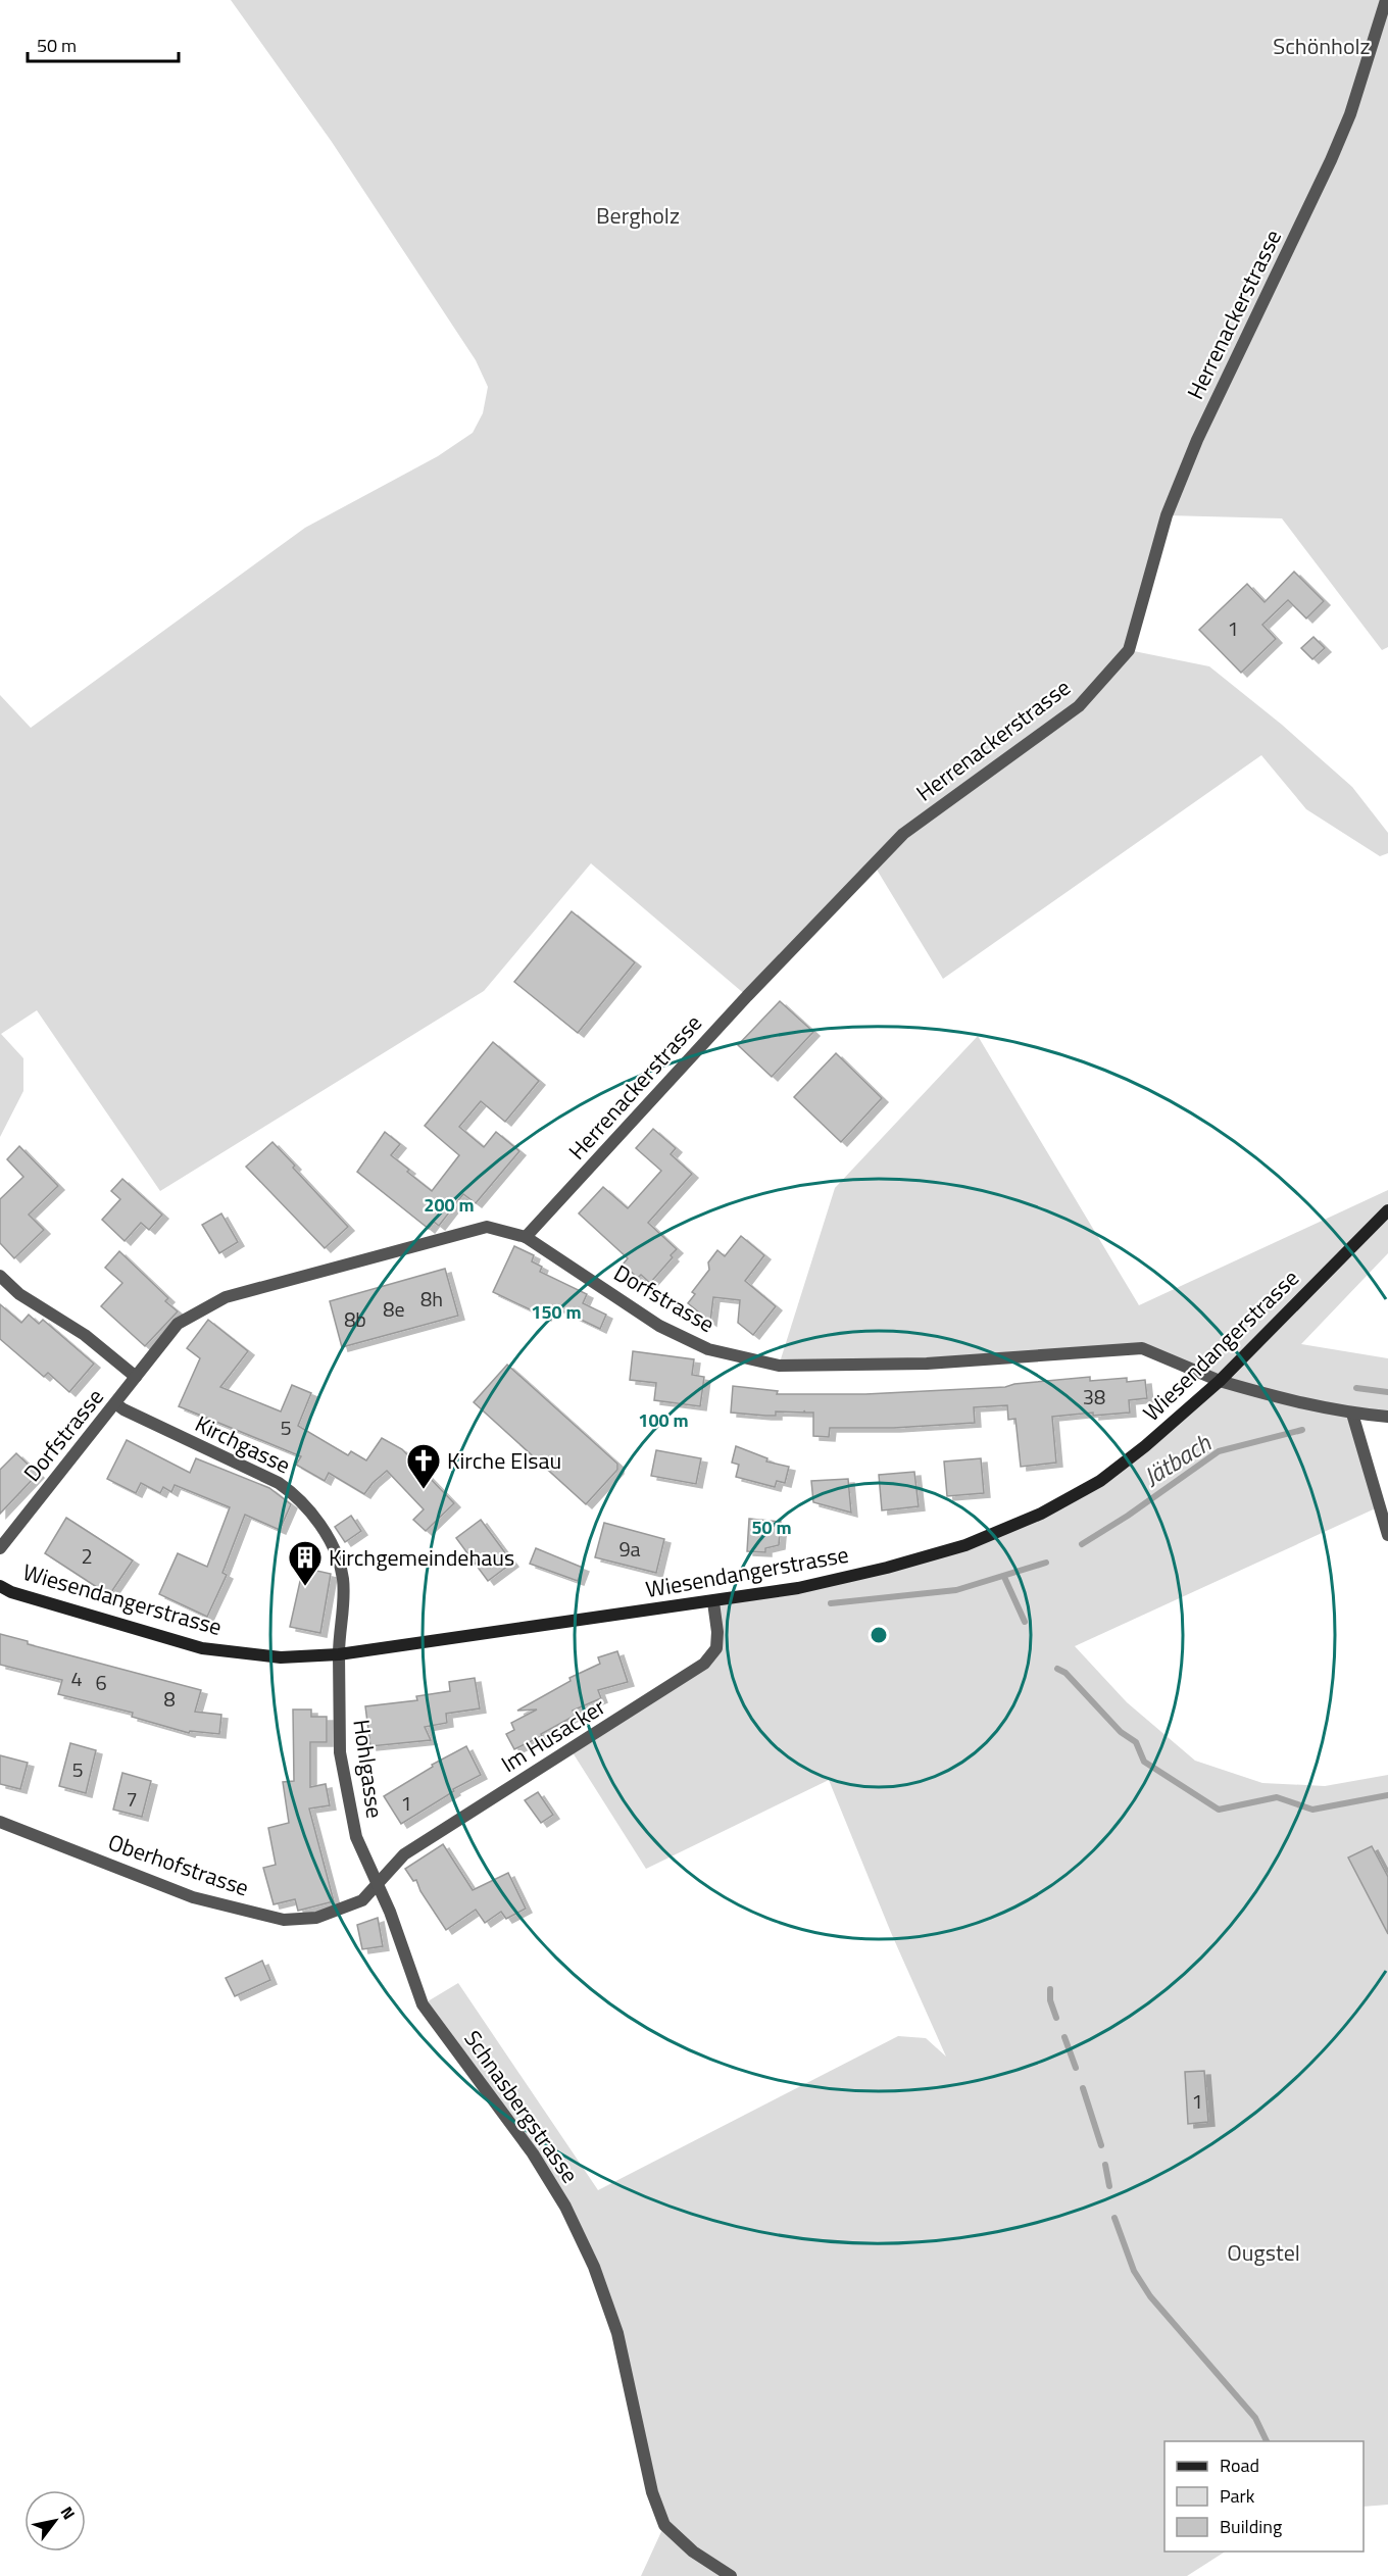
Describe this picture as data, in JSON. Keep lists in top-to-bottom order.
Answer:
{
  "streets": {
    "main road": ["Wiesendangerstrasse"],
    "street": [
      "Herrenackerstrasse",
      "Dorfstrasse",
      "Kirchgasse",
      "Im Husacker",
      "Hohlgasse",
      "Oberhofstrasse",
      "Schnasbergstrasse"
    ]
  },
  "crossings": [
    ["Herrenackerstrasse", "Dorfstrasse"],
    ["Dorfstrasse", "Wiesendangerstrasse"],
    ["Dorfstrasse", "Kirchgasse"],
    ["Wiesendangerstrasse", "Kirchgasse"],
    ["Wiesendangerstrasse", "Im Husacker"],
    ["Wiesendangerstrasse", "Hohlgasse"],
    ["Kirchgasse", "Hohlgasse"],
    ["Im Husacker", "Hohlgasse"],
    ["Im Husacker", "Oberhofstrasse"],
    ["Im Husacker", "Schnasbergstrasse"],
    ["Hohlgasse", "Oberhofstrasse"],
    ["Hohlgasse", "Schnasbergstrasse"],
    ["Oberhofstrasse", "Schnasbergstrasse"]
  ],
  "water": ["Jätbach"],
  "parks": ["Schönholz", "Bergholz", "Ougstel"],
  "places": {
    "church": ["Kirche Elsau"],
    "building": ["Kirchgemeindehaus"]
  },
  "house_numbers": [
    "1",
    "8h",
    "8e",
    "8b",
    "38",
    "5",
    "9a",
    "2",
    "4",
    "6",
    "8",
    "5",
    "7",
    "1",
    "1"
  ],
  "legend": ["Road", "Park", "Building"],
  "scale_bar": "50 m",
  "north": "top right",
  "rings": [
    "200 m",
    "150 m",
    "100 m",
    "50 m"
  ]
}
